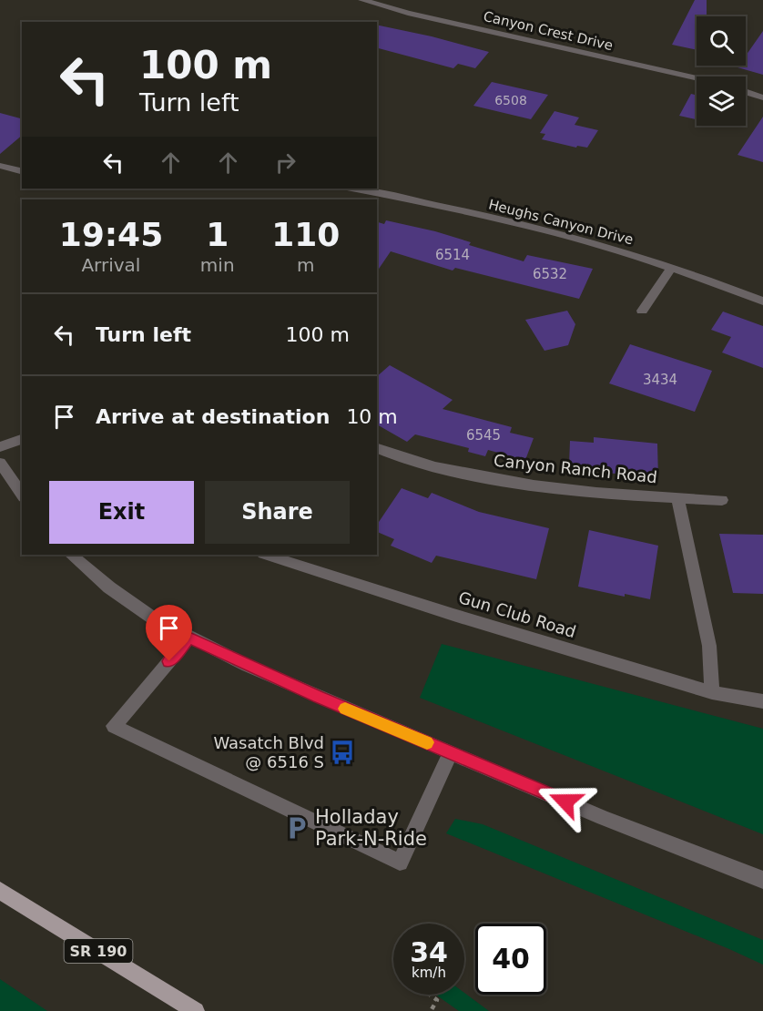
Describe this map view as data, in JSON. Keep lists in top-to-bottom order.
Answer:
{
  "streets": {
    "main road": ["SR 190"],
    "street": [
      "Canyon Crest Drive",
      "Heughs Canyon Drive",
      "Canyon Ranch Road",
      "Gun Club Road"
    ]
  },
  "crossings": [
    ["Canyon Ranch Road", "Gun Club Road"]
  ],
  "places": {
    "bus stop": ["Wasatch Blvd @ 6516 S"],
    "parking": ["Holladay Park-N-Ride"]
  },
  "house_numbers": [
    "6508",
    "6514",
    "6532",
    "3434",
    "6545"
  ],
  "page": {
    "turn": ["100 m", "Turn left"],
    "eta": [
      "19:45",
      "Arrival",
      "1",
      "min",
      "110",
      "m"
    ],
    "list": [
      {
        "name": "Turn left",
        "value": "100 m"
      },
      {
        "name": "Arrive at destination",
        "value": "10 m"
      }
    ],
    "buttons": ["Exit", "Share"],
    "speed": "34 km/h",
    "limit": "40"
  }
}
